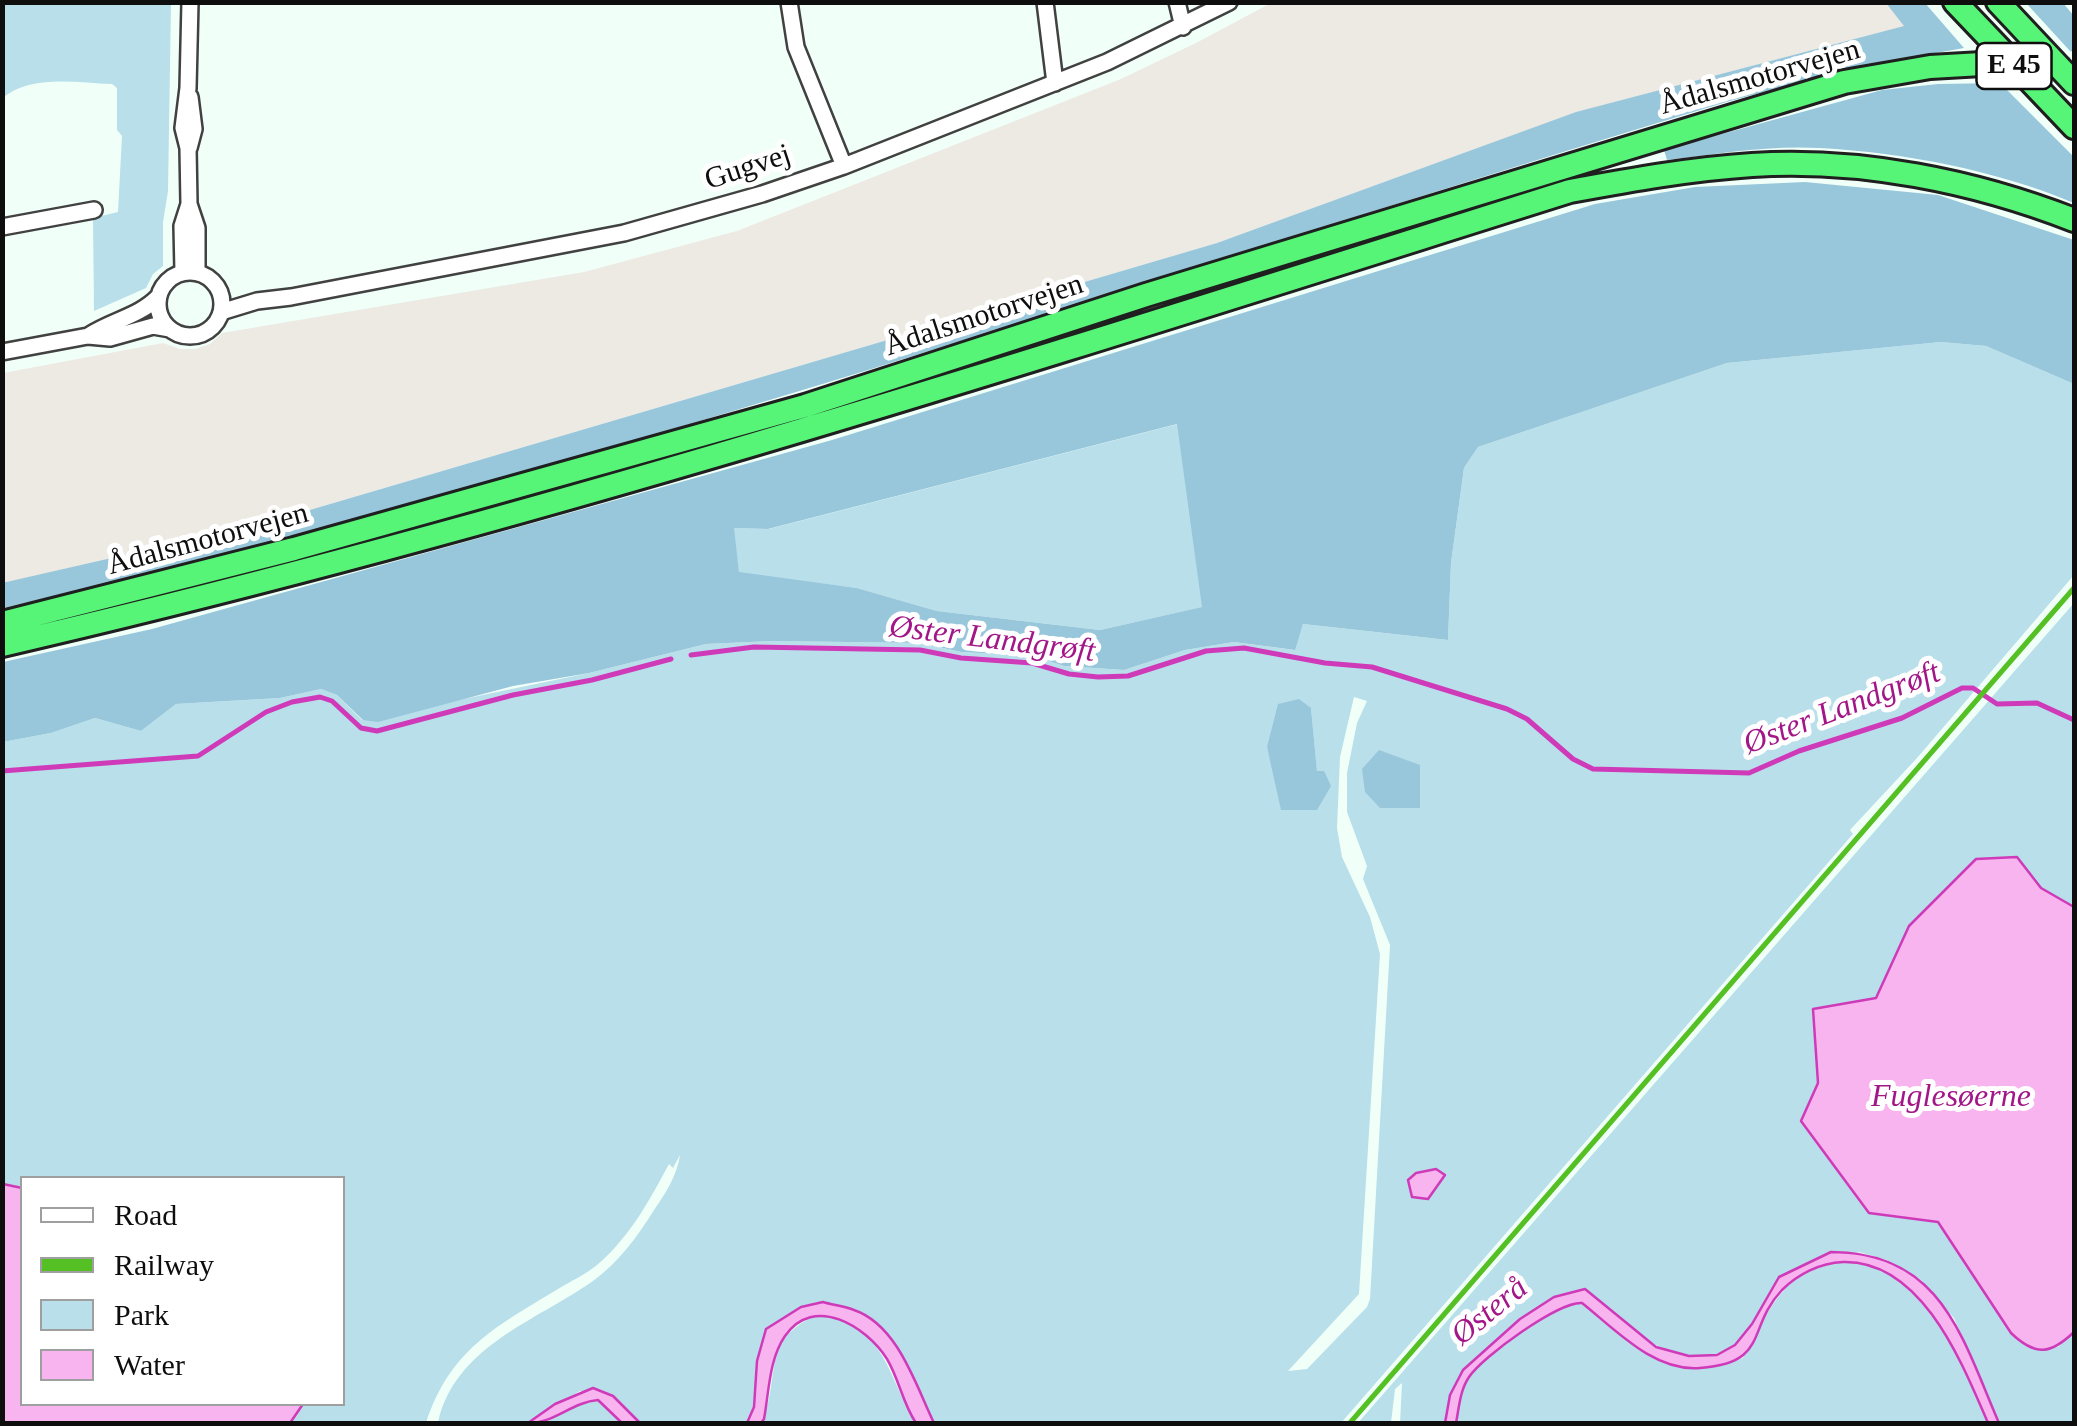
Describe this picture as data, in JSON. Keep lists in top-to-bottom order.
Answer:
{
  "streets": {
    "highway": ["E 45", "Ådalsmotorvejen"],
    "street": ["Gugvej"]
  },
  "water": ["Øster Landgrøft", "Fuglesøerne", "Østerå"],
  "legend": [
    "Road",
    "Railway",
    "Park",
    "Water"
  ]
}
